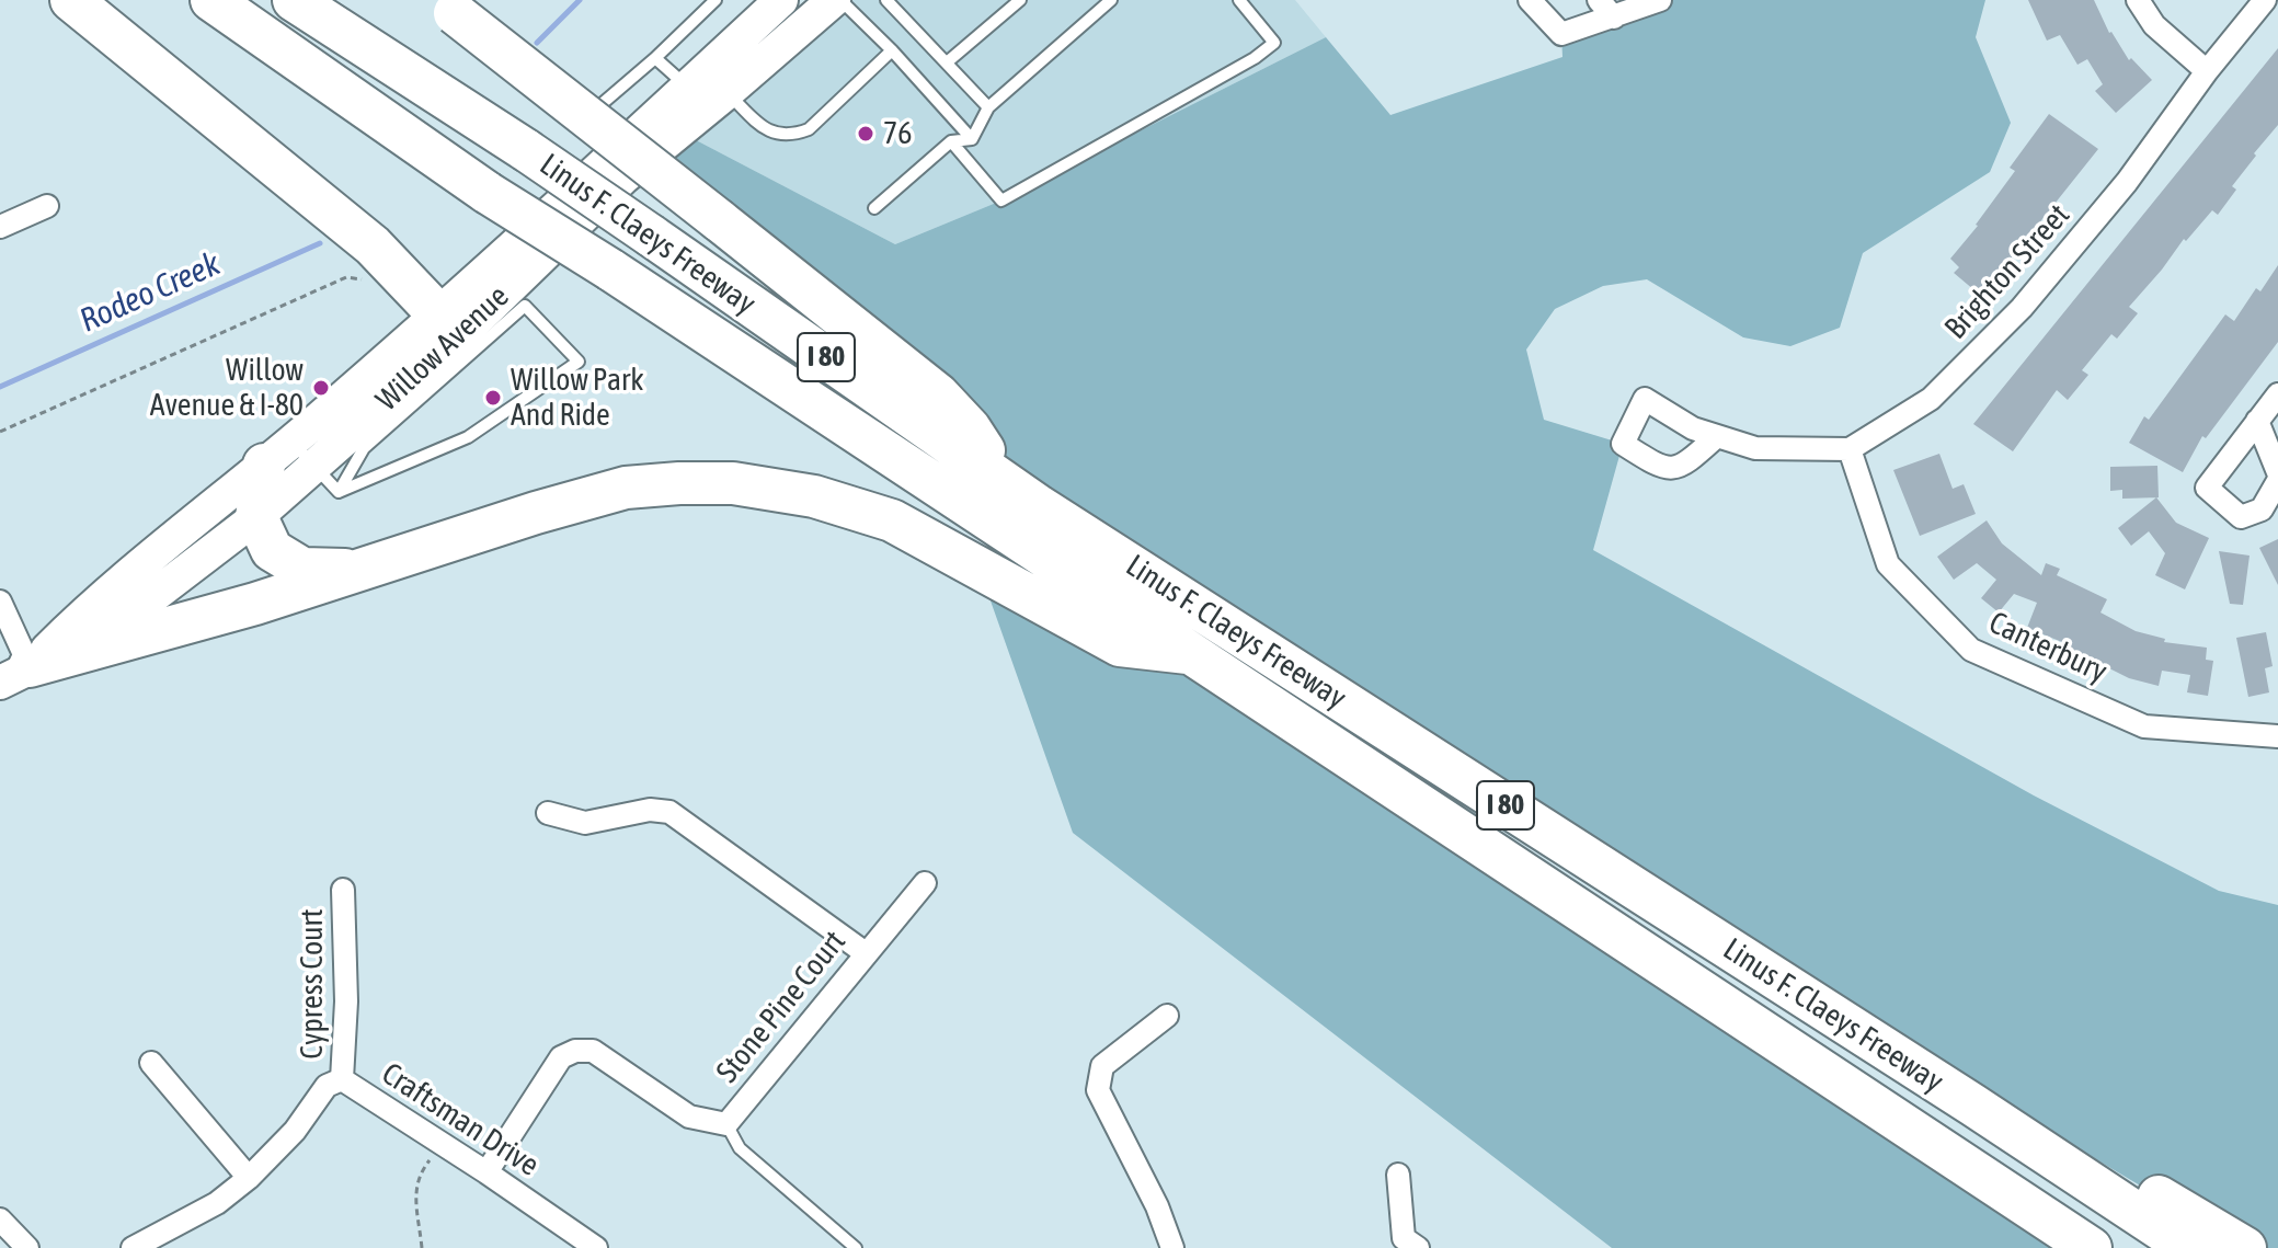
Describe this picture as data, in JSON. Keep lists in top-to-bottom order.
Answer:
{
  "streets": {
    "highway": ["Linus F. Claeys Freeway", "I 80"],
    "main road": ["Willow Avenue"],
    "street": [
      "Brighton Street",
      "Canterbury",
      "Cypress Court",
      "Stone Pine Court",
      "Craftsman Drive"
    ]
  },
  "crossings": [
    ["Brighton Street", "Canterbury"],
    ["Cypress Court", "Craftsman Drive"],
    ["Stone Pine Court", "Craftsman Drive"]
  ],
  "water": ["Rodeo Creek"],
  "places": ["76", "Willow Avenue & I-80", "Willow Park And Ride"]
}
